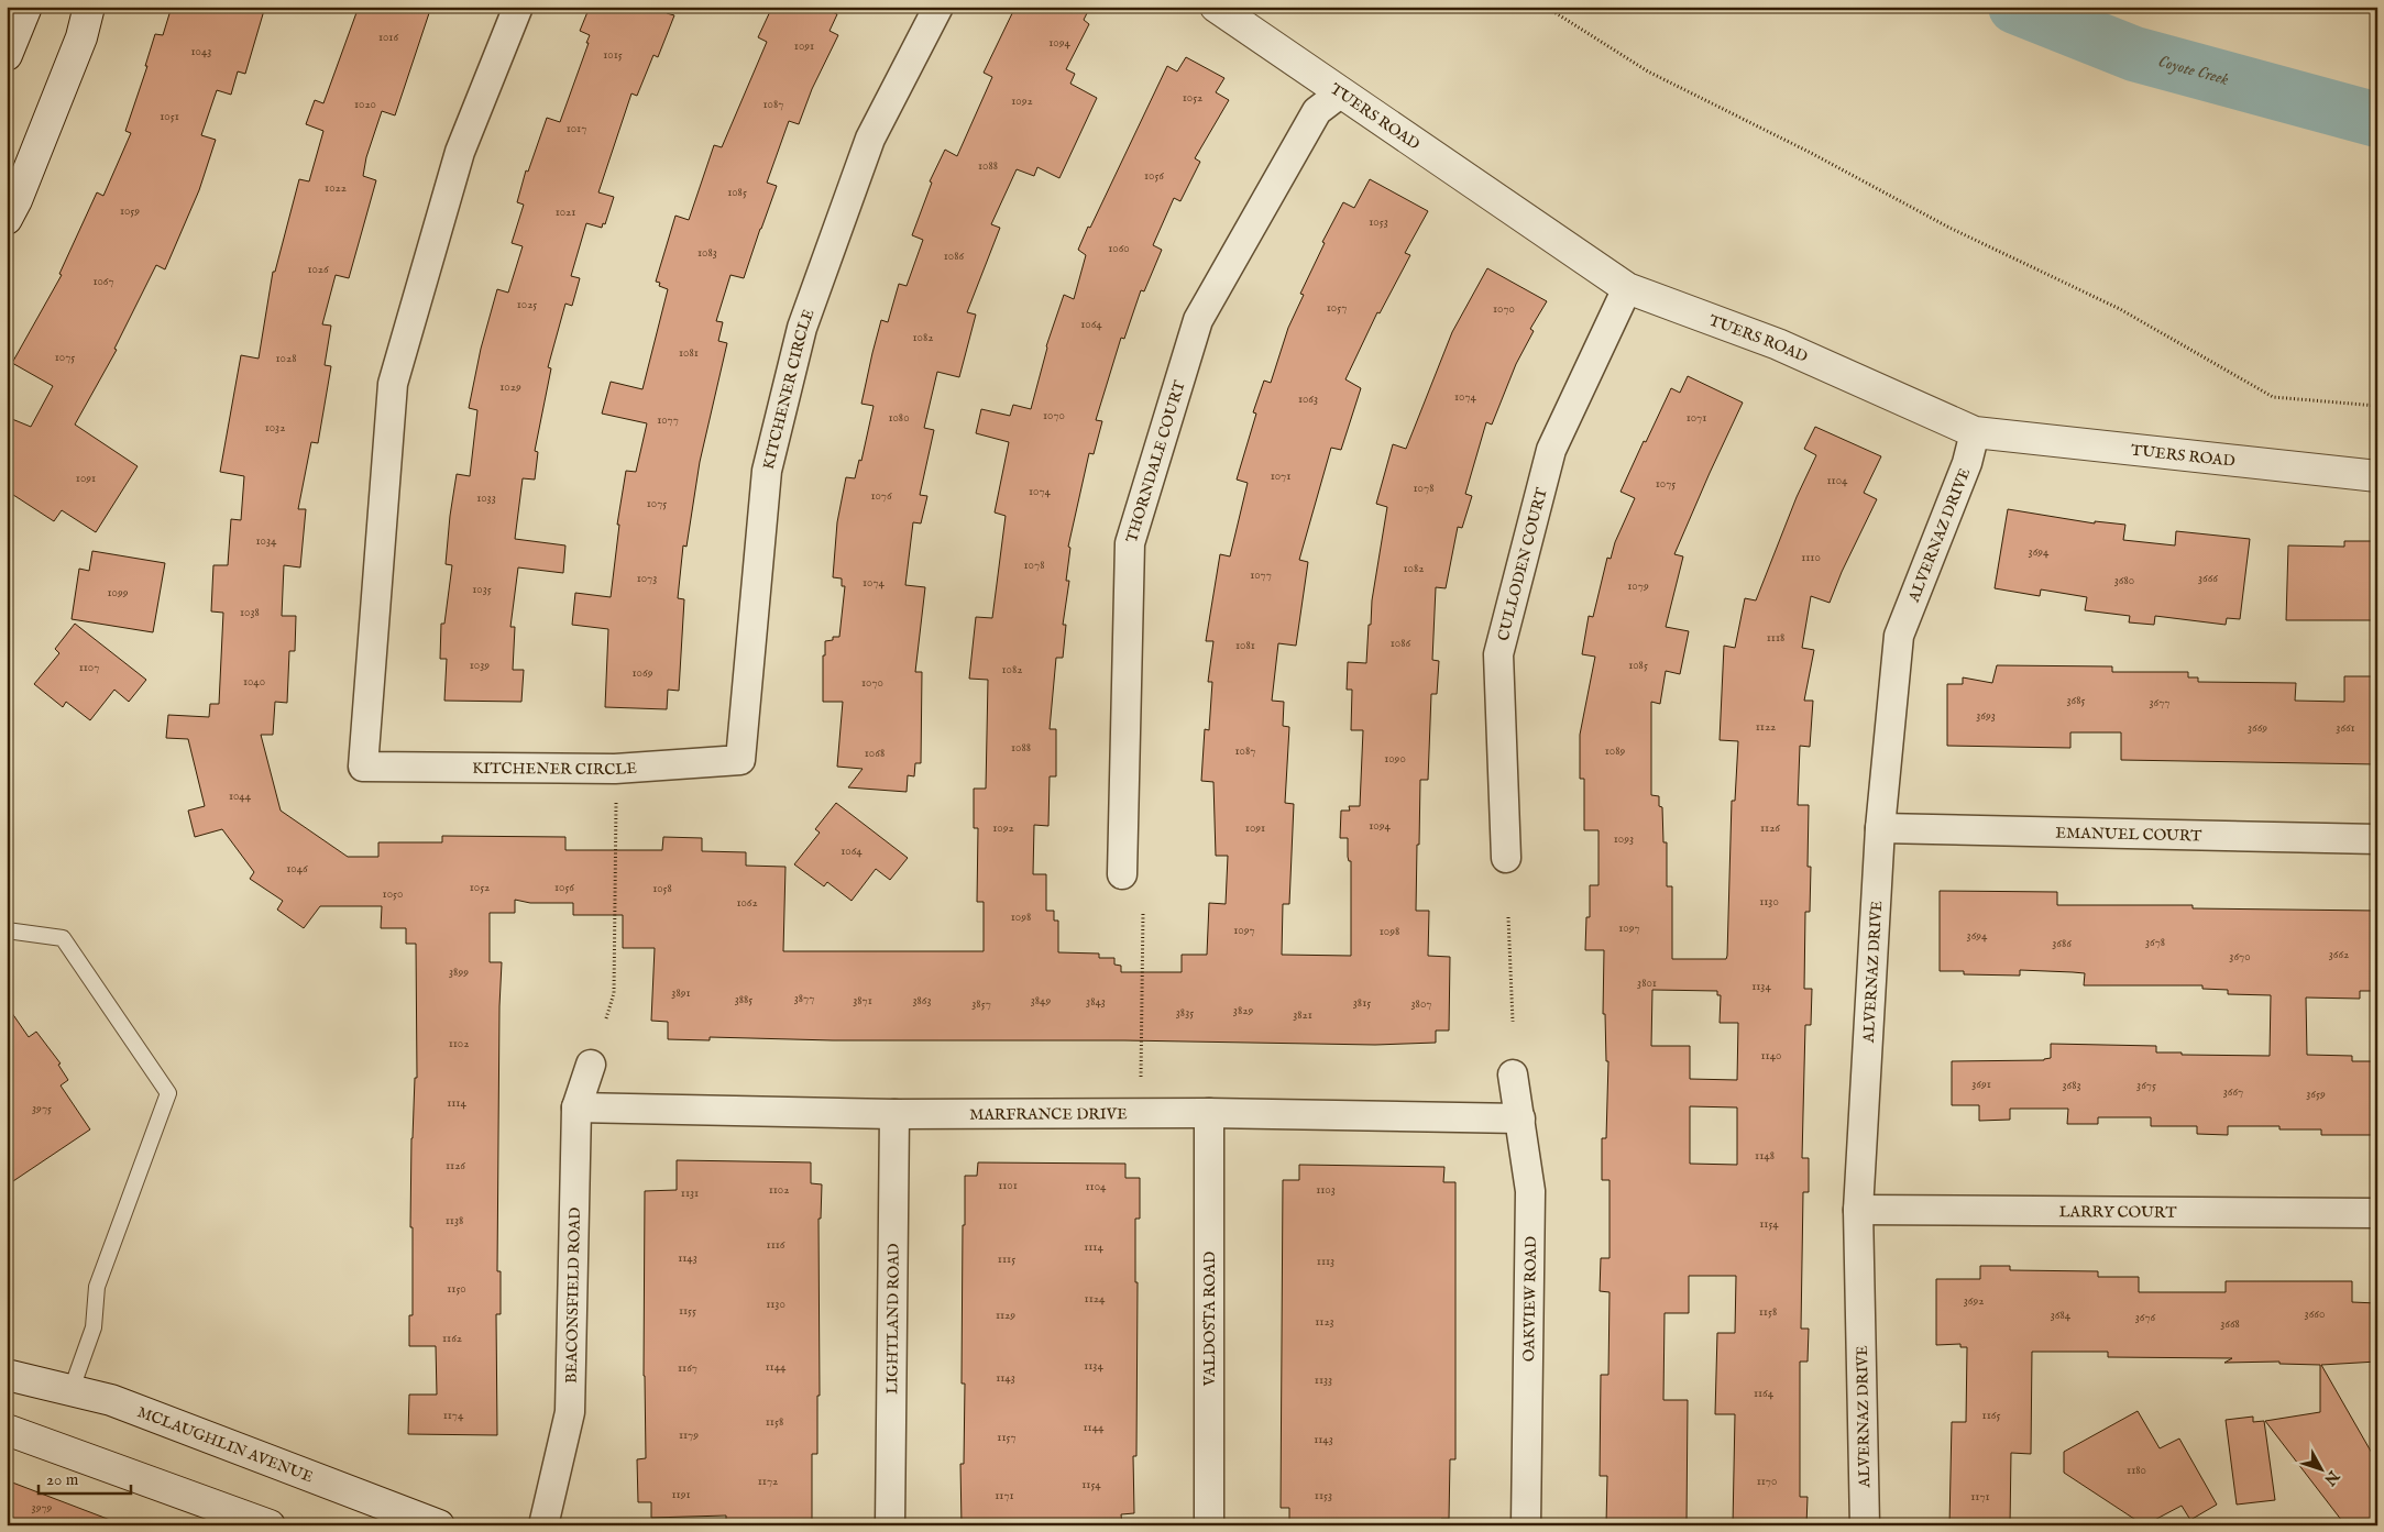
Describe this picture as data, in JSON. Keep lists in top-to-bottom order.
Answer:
{
  "streets": {
    "street": [
      "TUERS ROAD",
      "KITCHENER CIRCLE",
      "THORNDALE COURT",
      "ALVERNAZ DRIVE",
      "CULLODEN COURT",
      "EMANUEL COURT",
      "MARFRANCE DRIVE",
      "LARRY COURT",
      "BEACONSFIELD ROAD",
      "OAKVIEW ROAD",
      "VALDOSTA ROAD",
      "LIGHTLAND ROAD",
      "MCLAUGHLIN AVENUE"
    ]
  },
  "crossings": [
    ["TUERS ROAD", "THORNDALE COURT"],
    ["TUERS ROAD", "ALVERNAZ DRIVE"],
    ["TUERS ROAD", "CULLODEN COURT"],
    ["ALVERNAZ DRIVE", "EMANUEL COURT"],
    ["ALVERNAZ DRIVE", "LARRY COURT"],
    ["MARFRANCE DRIVE", "BEACONSFIELD ROAD"],
    ["MARFRANCE DRIVE", "OAKVIEW ROAD"],
    ["MARFRANCE DRIVE", "VALDOSTA ROAD"],
    ["MARFRANCE DRIVE", "LIGHTLAND ROAD"]
  ],
  "water": ["Coyote Creek"],
  "house_numbers": [
    "1016",
    "1094",
    "1091",
    "1043",
    "1015",
    "1052",
    "1092",
    "1020",
    "1087",
    "1051",
    "1017",
    "1088",
    "1056",
    "1022",
    "1085",
    "1059",
    "1021",
    "1053",
    "1060",
    "1083",
    "1086",
    "1026",
    "1067",
    "1025",
    "1057",
    "1070",
    "1064",
    "1082",
    "1081",
    "1075",
    "1028",
    "1029",
    "1074",
    "1063",
    "1070",
    "1080",
    "1071",
    "1077",
    "1032",
    "1071",
    "1091",
    "1104",
    "1075",
    "1078",
    "1074",
    "1076",
    "1033",
    "1075",
    "1034",
    "3694",
    "1110",
    "1078",
    "1082",
    "1077",
    "1073",
    "3666",
    "3680",
    "1074",
    "1079",
    "1035",
    "1099",
    "1038",
    "1118",
    "1086",
    "1081",
    "1039",
    "1085",
    "1107",
    "1082",
    "1069",
    "1040",
    "1070",
    "3685",
    "3677",
    "3693",
    "1122",
    "3669",
    "3661",
    "1088",
    "1087",
    "1089",
    "1068",
    "1090",
    "1044",
    "1094",
    "1092",
    "1091",
    "1126",
    "1093",
    "1064",
    "1046",
    "1052",
    "1056",
    "1058",
    "1050",
    "1130",
    "1062",
    "1098",
    "1097",
    "1097",
    "1098",
    "3694",
    "3678",
    "3686",
    "3662",
    "3670",
    "3899",
    "3801",
    "1134",
    "3891",
    "3877",
    "3885",
    "3871",
    "3863",
    "3849",
    "3843",
    "3815",
    "3857",
    "3807",
    "3829",
    "3835",
    "3821",
    "1102",
    "1140",
    "3691",
    "3683",
    "3675",
    "3667",
    "3659",
    "1114",
    "3975",
    "1148",
    "1126",
    "1101",
    "1104",
    "1102",
    "1103",
    "1131",
    "1138",
    "1154",
    "1116",
    "1114",
    "1143",
    "1115",
    "1113",
    "1150",
    "1124",
    "3692",
    "1130",
    "1155",
    "1158",
    "3660",
    "1129",
    "3684",
    "3676",
    "1123",
    "3668",
    "1162",
    "1134",
    "1144",
    "1167",
    "1143",
    "1133",
    "1164",
    "1174",
    "1165",
    "1158",
    "1144",
    "1179",
    "1157",
    "1143",
    "1180",
    "1172",
    "1170",
    "1154",
    "1191",
    "1171",
    "1153",
    "1171",
    "3979"
  ],
  "scale_bar": "20 m",
  "north": "bottom right"
}
